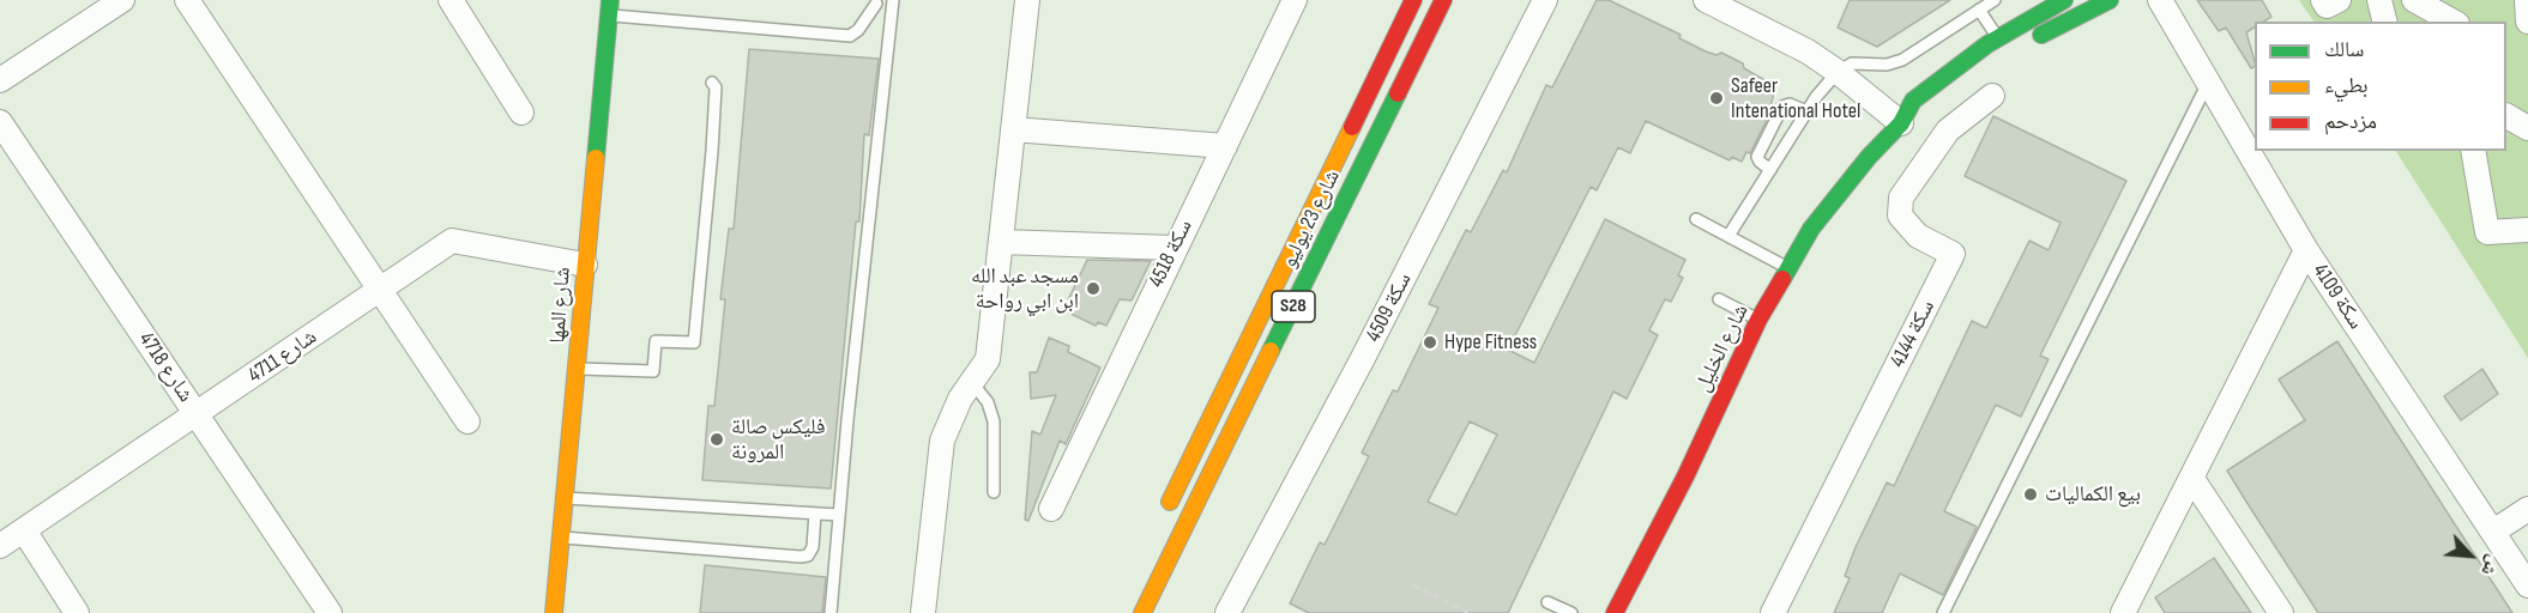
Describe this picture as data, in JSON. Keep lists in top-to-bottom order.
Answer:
{
  "streets": {
    "street": [
      "شارع 23 يوليو",
      "سكة 4518",
      "سكة 4109",
      "شارع المها",
      "S28",
      "سكة 4509",
      "سكة 4144",
      "شارع الخليل",
      "4711 شارع",
      "4718 شارع"
    ]
  },
  "crossings": [
    ["شارع المها", "4711 شارع"],
    ["4711 شارع", "4718 شارع"]
  ],
  "places": [
    "Safeer Intenational Hotel",
    "مسجد عبد الله ابن ابي رواحة",
    "Hype Fitness",
    "فليكس صالة المرونة",
    "بيع الكماليات"
  ],
  "legend": ["سالك", "بطيء", "مزدحم"],
  "north": "bottom right"
}
